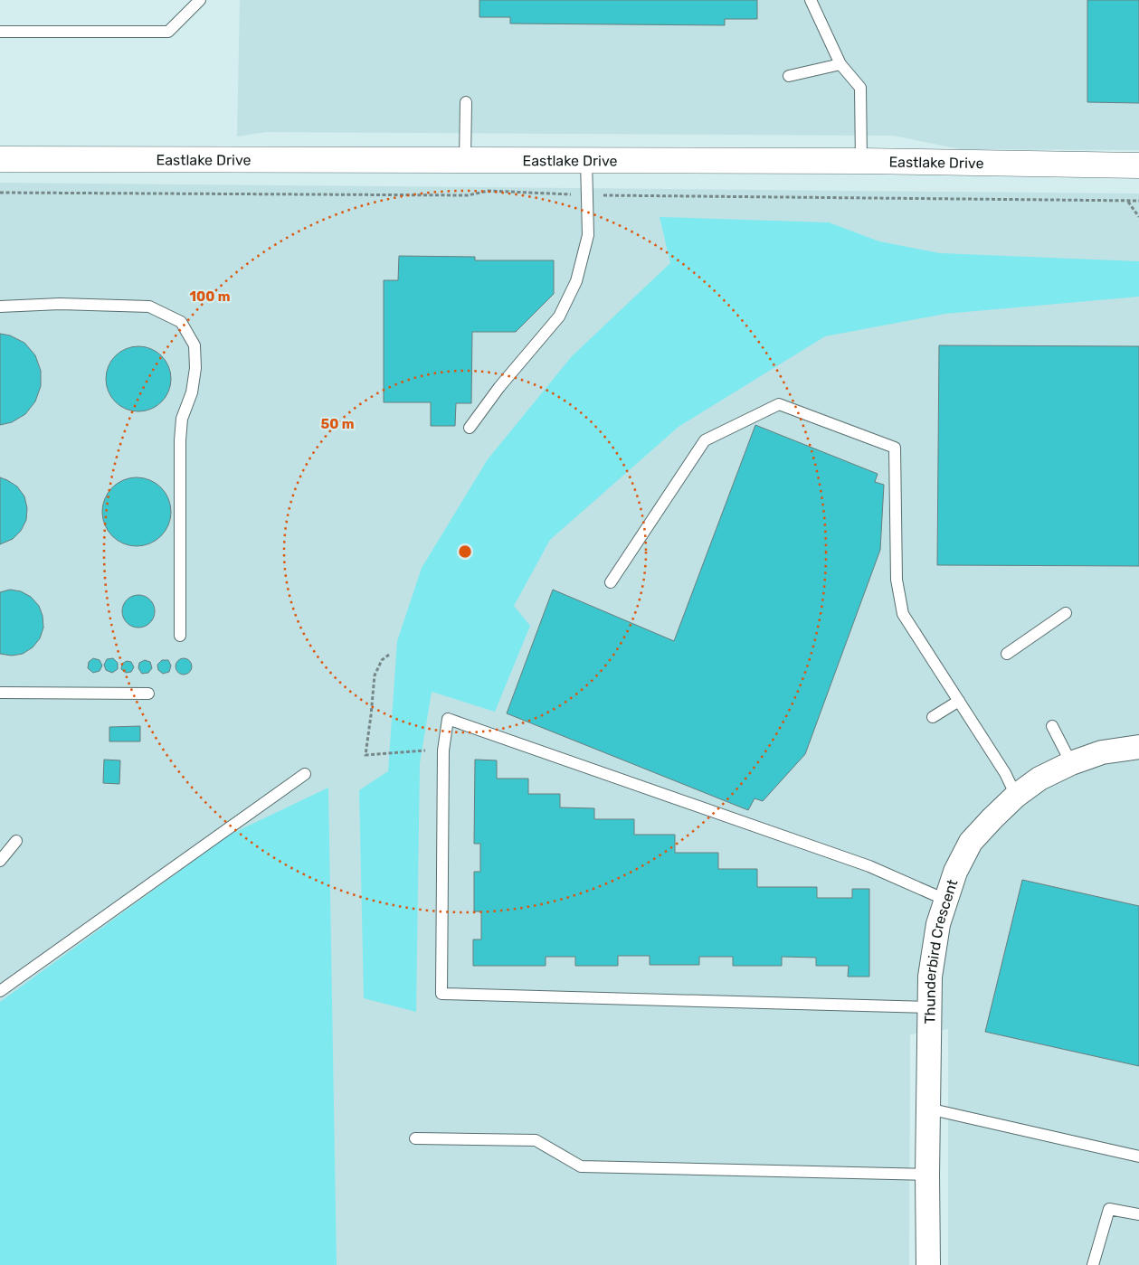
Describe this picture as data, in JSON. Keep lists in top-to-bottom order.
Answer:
{
  "streets": {
    "street": ["Eastlake Drive", "Thunderbird Crescent"]
  },
  "rings": ["100 m", "50 m"]
}
